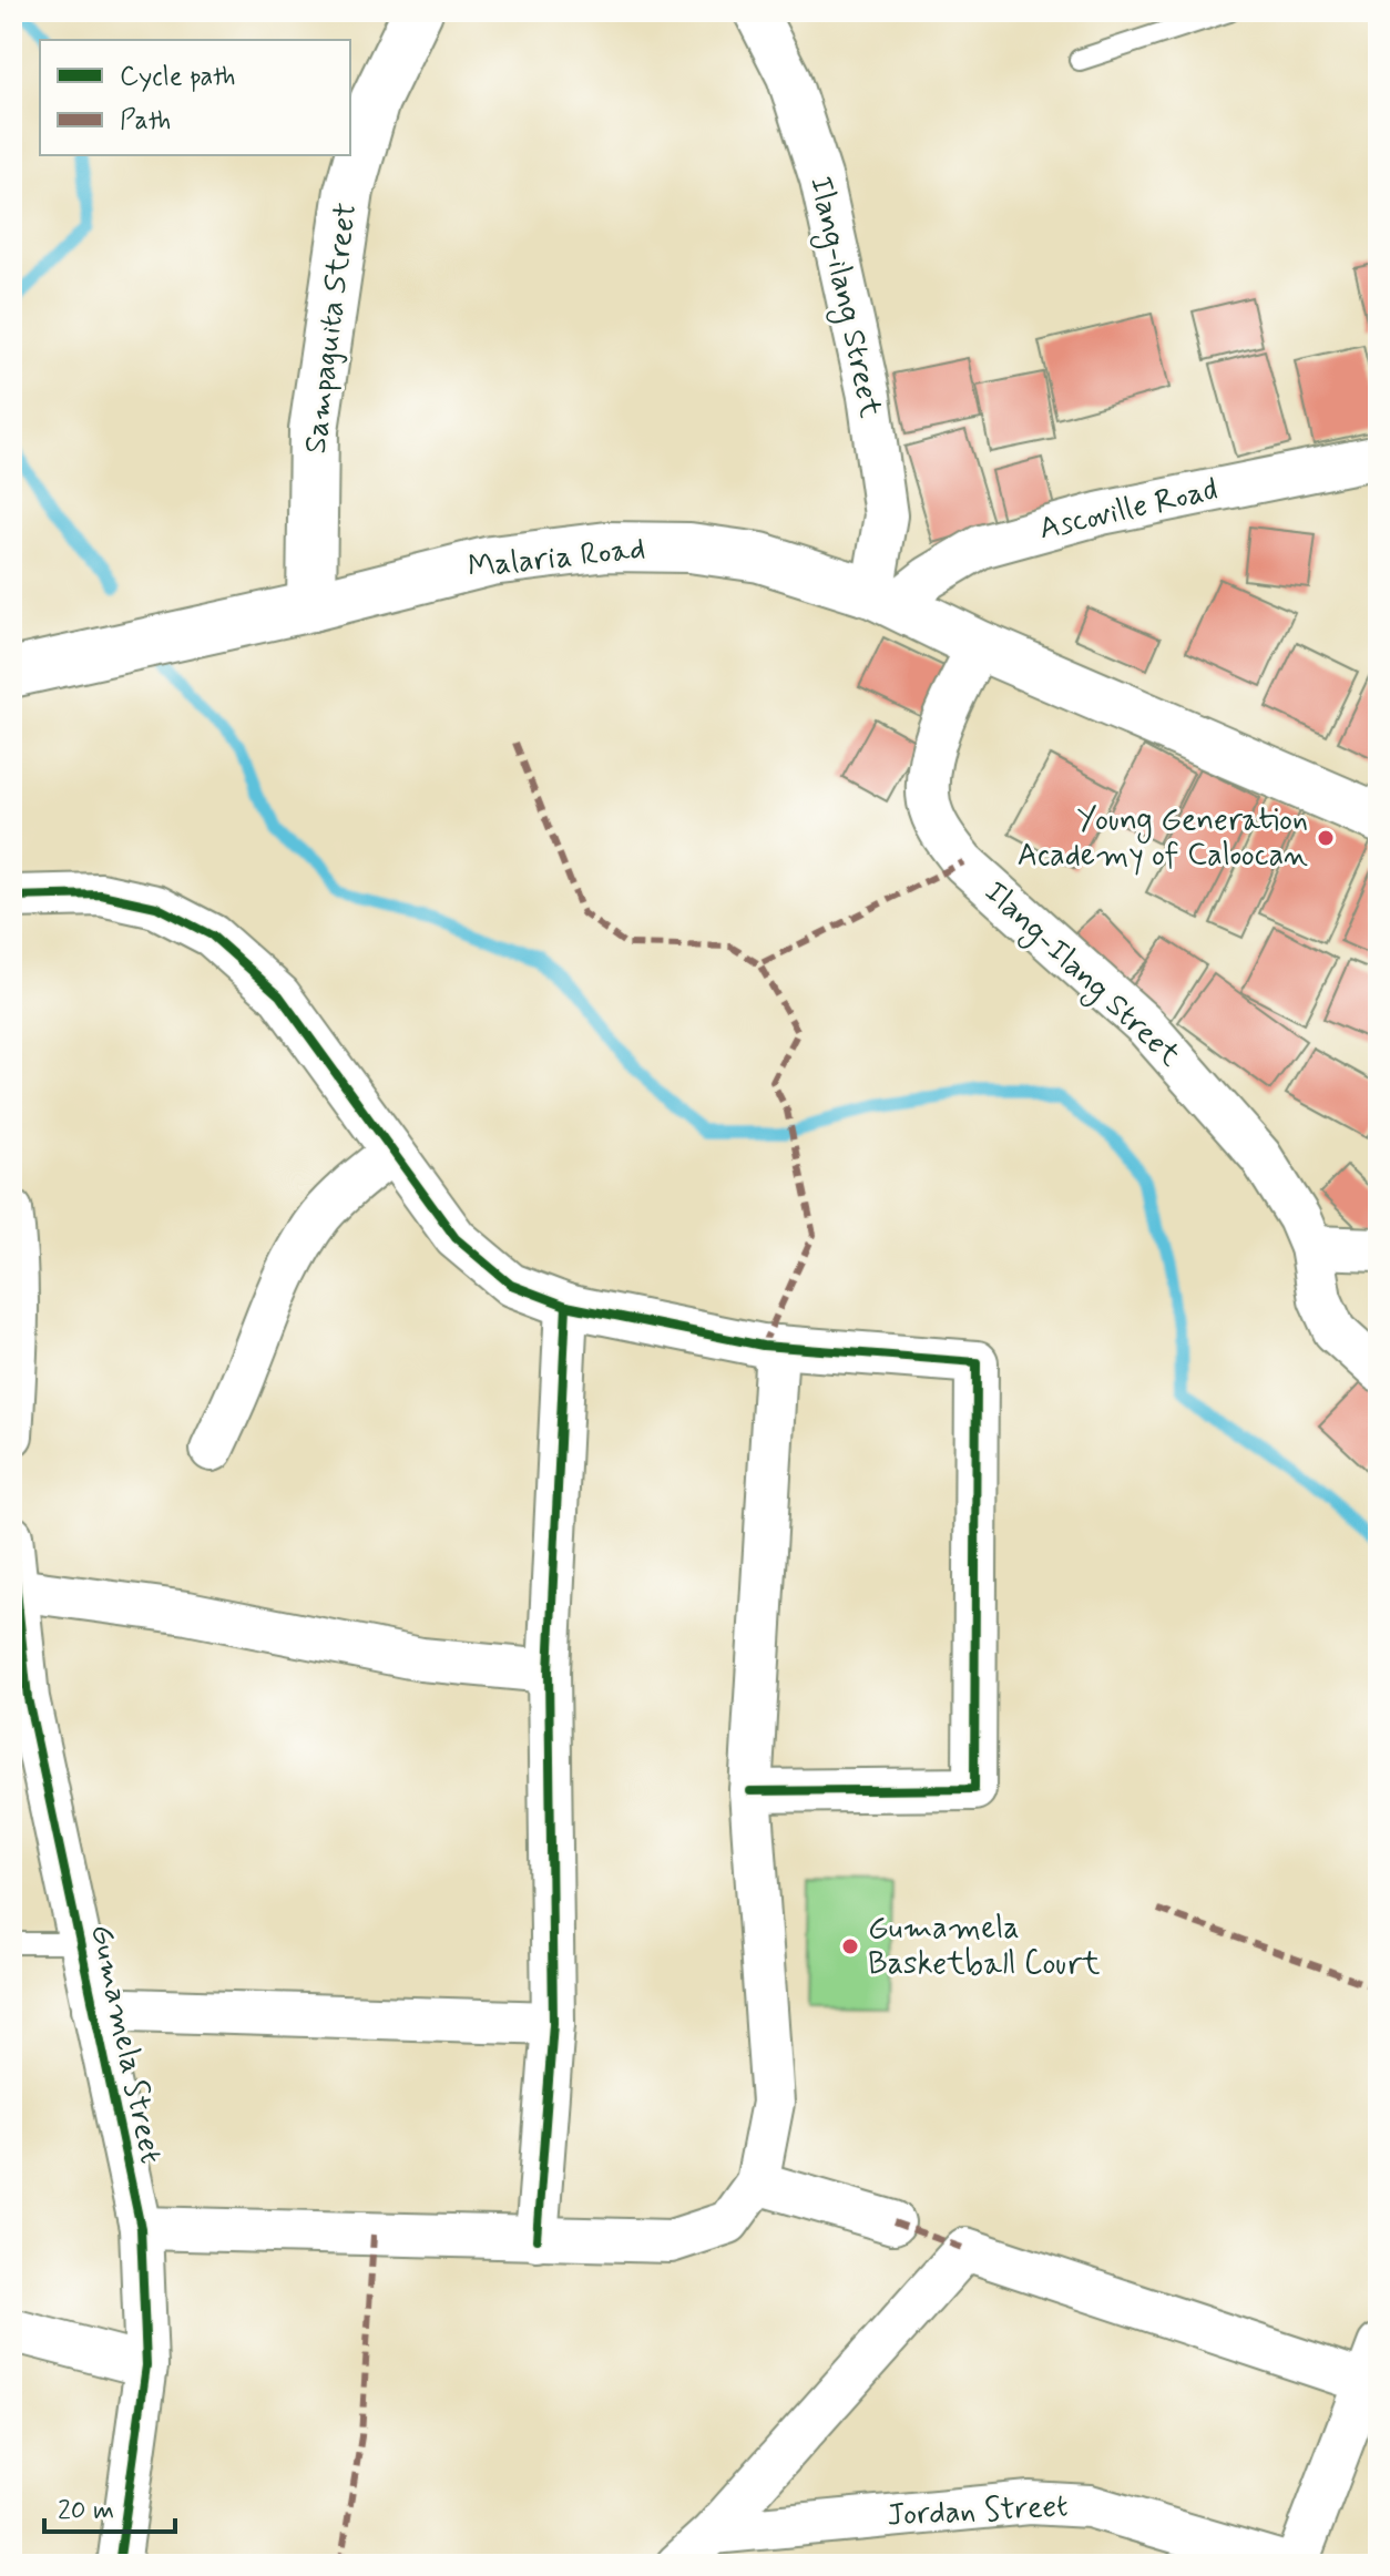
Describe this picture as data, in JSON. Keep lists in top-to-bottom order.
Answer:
{
  "streets": {
    "main road": ["Sampaguita Street", "Malaria Road"],
    "street": [
      "Ilang-ilang Street",
      "Ascoville Road",
      "Ilang-Ilang Street",
      "Gumamela Street",
      "Jordan Street"
    ]
  },
  "crossings": [
    ["Ilang-ilang Street", "Ascoville Road"],
    ["Ilang-ilang Street", "Malaria Road"],
    ["Sampaguita Street", "Malaria Road"],
    ["Ascoville Road", "Malaria Road"],
    ["Malaria Road", "Ilang-Ilang Street"]
  ],
  "places": ["Young Generation Academy of Caloocan", "Gumamela Basketball Court"],
  "legend": ["Cycle path", "Path"],
  "scale_bar": "20 m"
}
